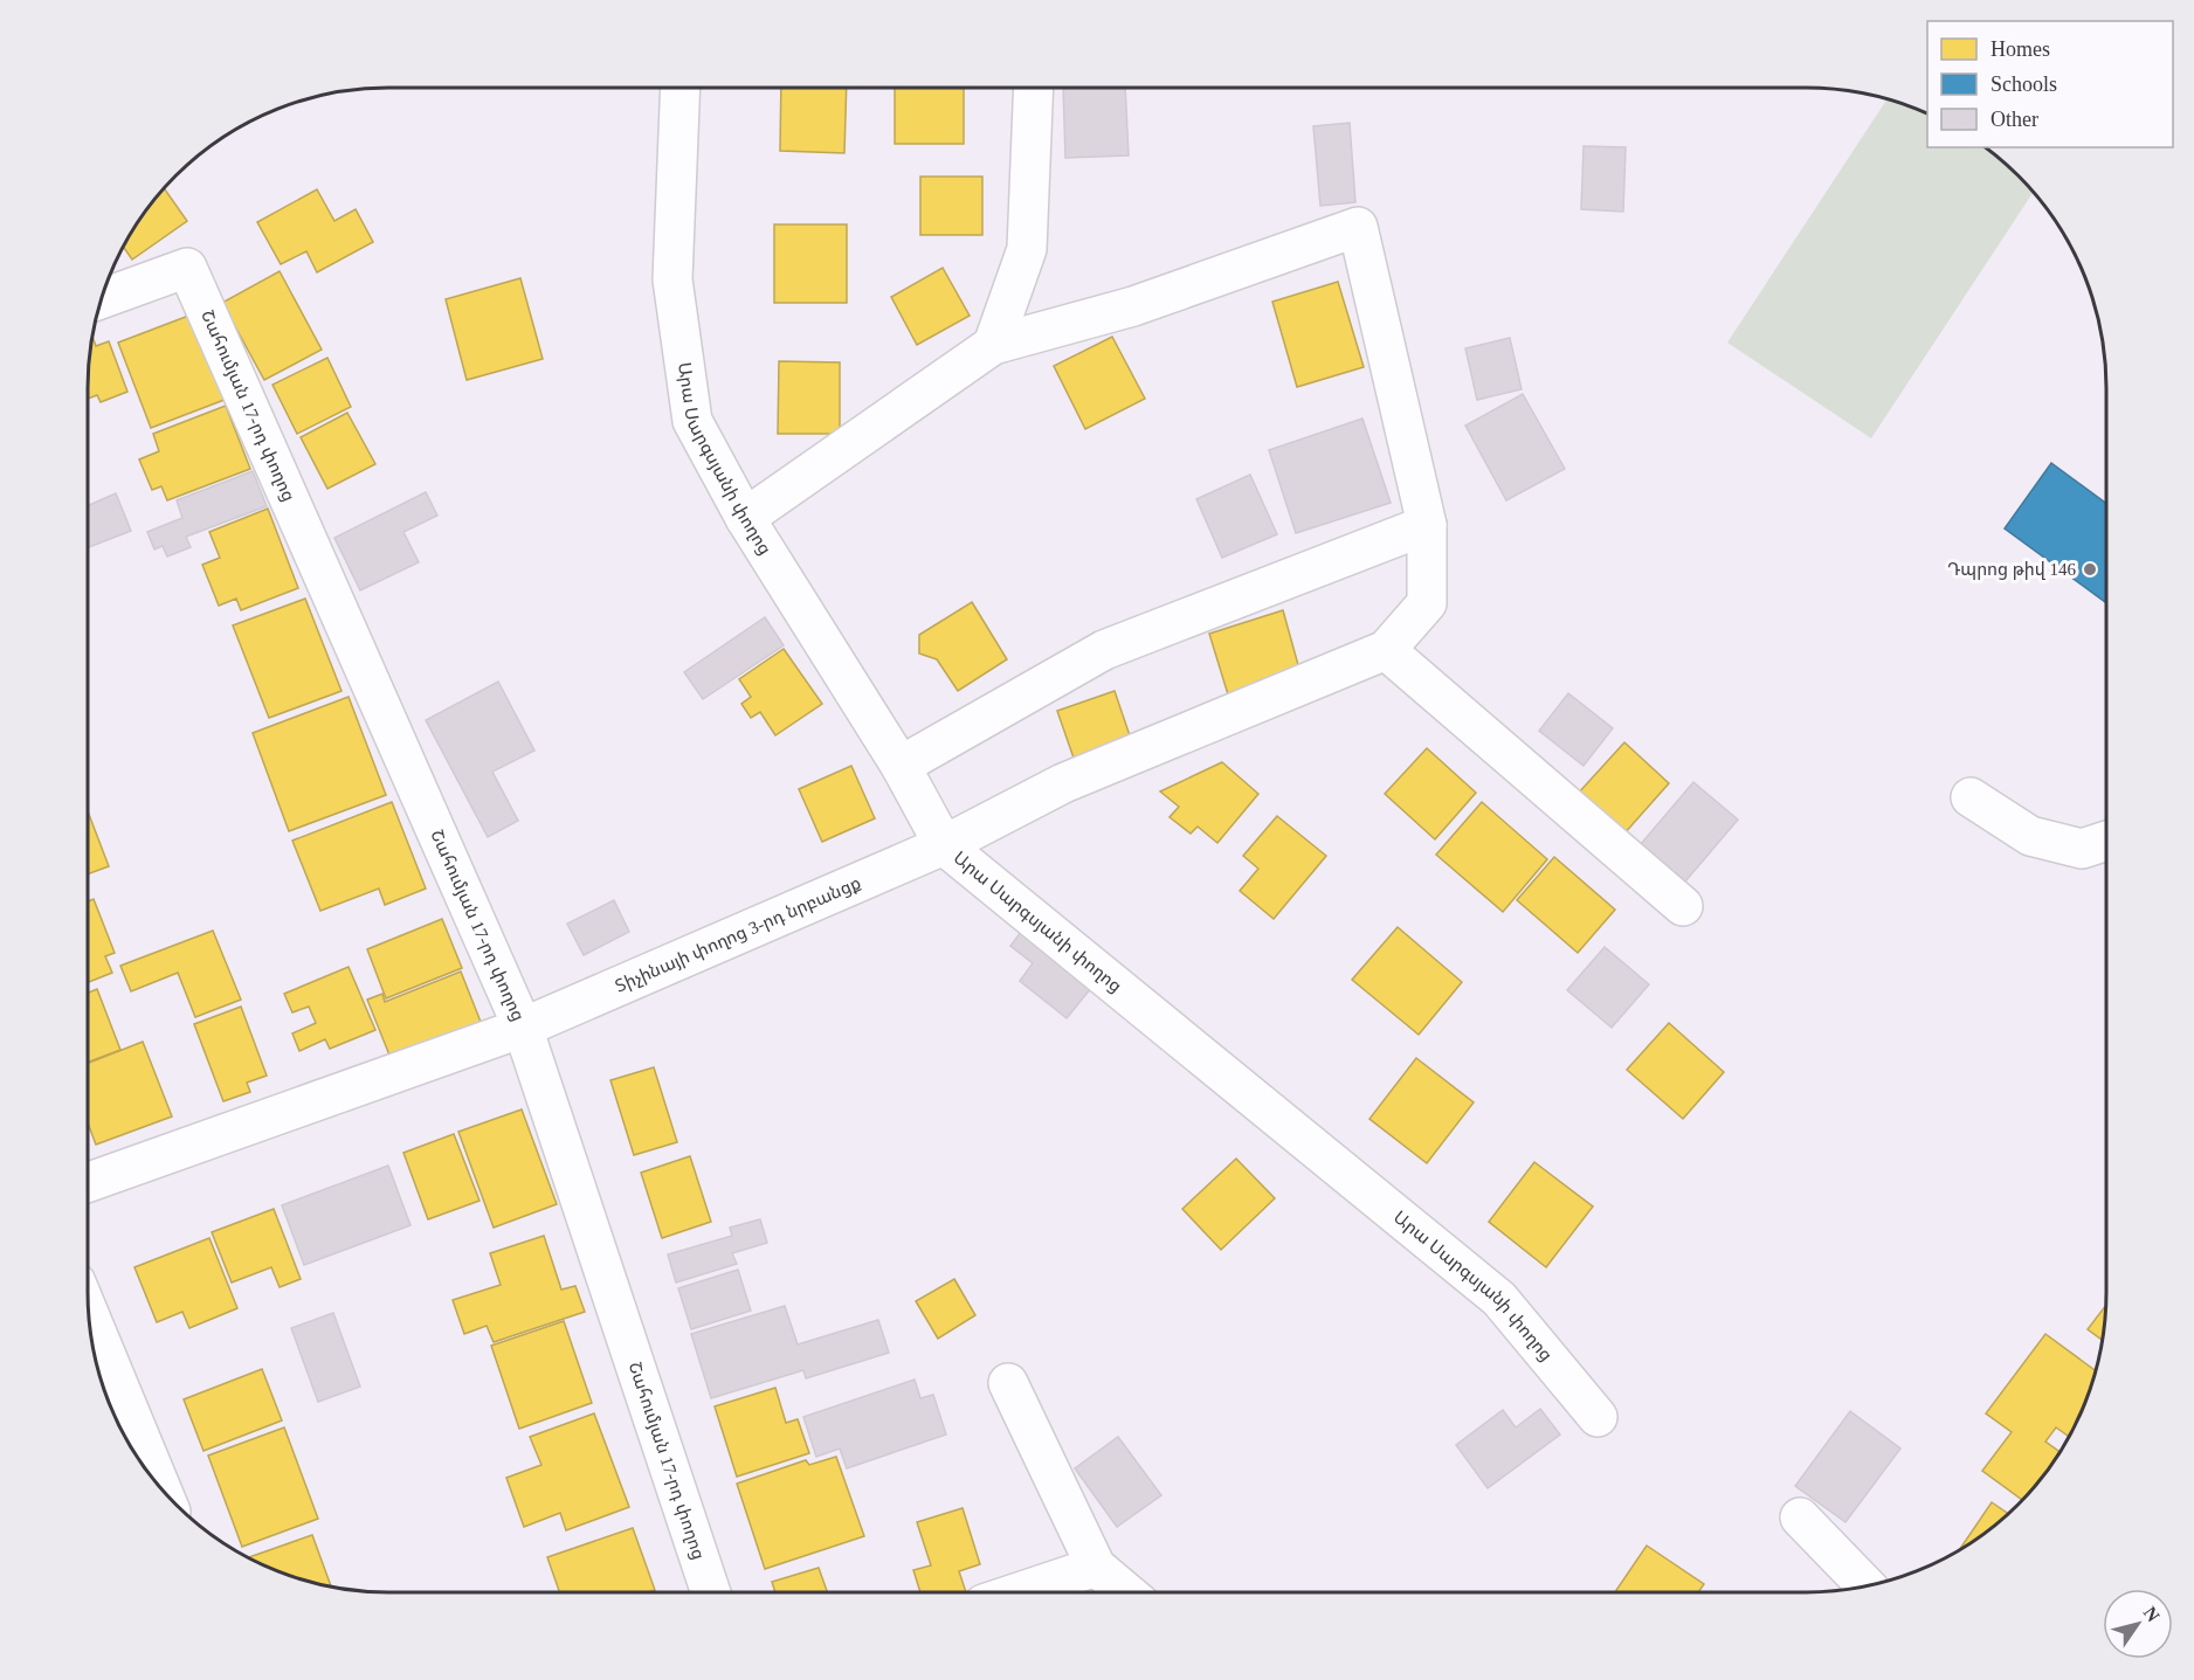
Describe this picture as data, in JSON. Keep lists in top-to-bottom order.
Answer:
{
  "streets": {
    "street": ["Շահումյան 17-րդ փողոց", "Արա Սարգսյանի փողոց", "Տիչինայի փողոց 3-րդ նրբանցք"]
  },
  "crossings": [
    ["Շահումյան 17-րդ փողոց", "Տիչինայի փողոց 3-րդ նրբանցք"],
    ["Արա Սարգսյանի փողոց", "Տիչինայի փողոց 3-րդ նրբանցք"]
  ],
  "places": ["Դպրոց թիվ 146"],
  "legend": ["Homes", "Schools", "Other"],
  "north": "top right"
}
